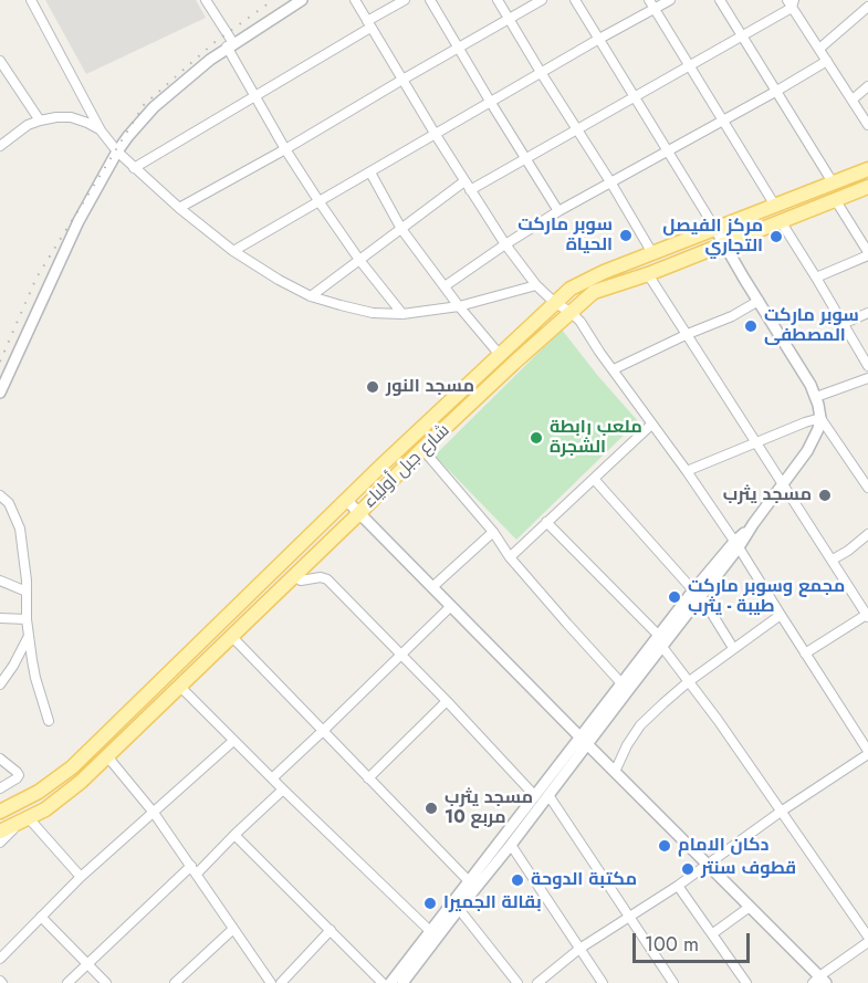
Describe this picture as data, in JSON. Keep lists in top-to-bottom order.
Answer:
{
  "streets": {
    "main road": ["شارع جبل أولياء"]
  },
  "places": [
    "سوبر ماركت الحياة",
    "مركز الفيصل التجاري",
    "سوبر ماركت المصطفى",
    "مسجد النور",
    "ملعب رابطة الشجرة",
    "مسجد يثرب",
    "مجمع وسوبر ماركت طيبة - يثرب",
    "مسجد يثرب مربع 10",
    "دكان الامام",
    "قطوف سنتر",
    "مكتبة الدوحة",
    "بقالة الجميرا"
  ],
  "scale_bar": "100 m"
}
